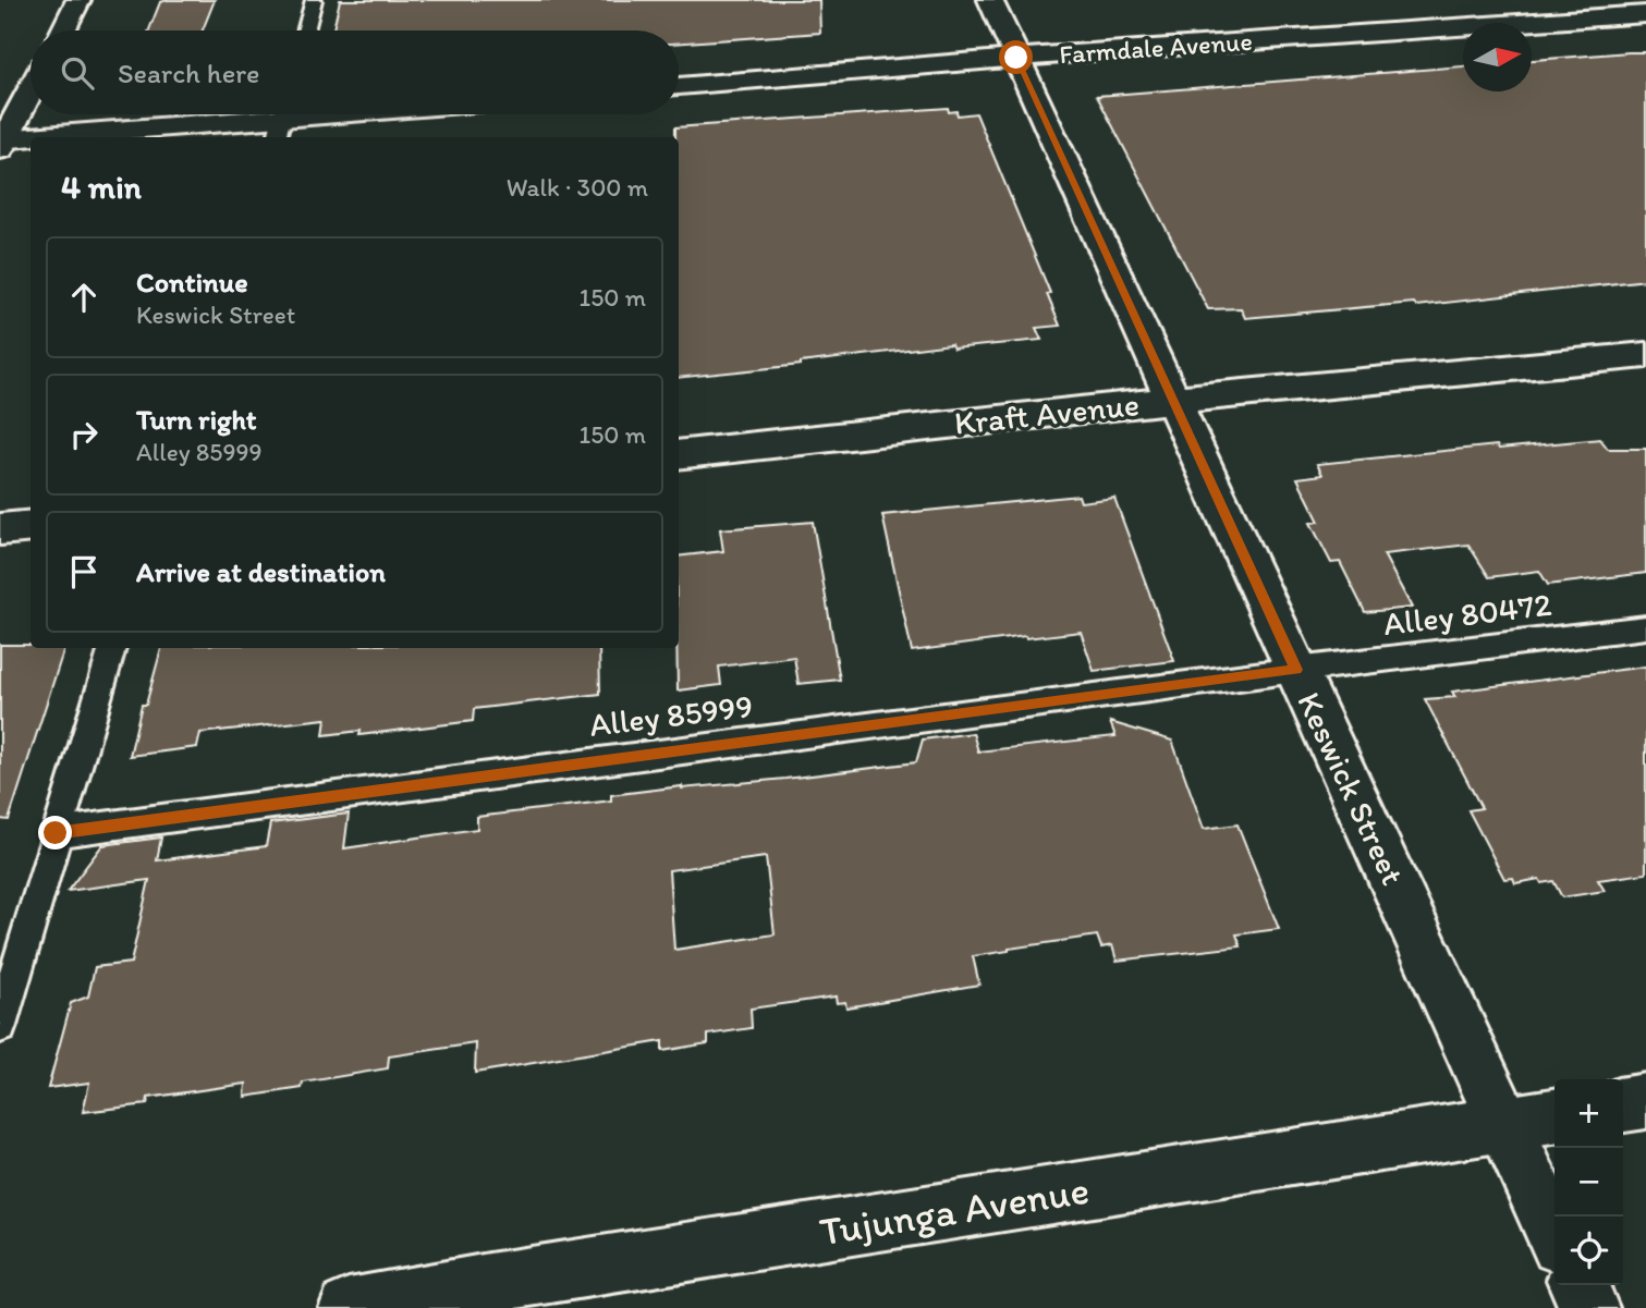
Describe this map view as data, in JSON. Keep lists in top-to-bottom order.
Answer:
{
  "streets": {
    "street": [
      "Farmdale Avenue",
      "Kraft Avenue",
      "Keswick Street",
      "Tujunga Avenue"
    ],
    "lane": ["Alley 80472", "Alley 85999"]
  },
  "crossings": [
    ["Farmdale Avenue", "Keswick Street"],
    ["Kraft Avenue", "Keswick Street"],
    ["Alley 80472", "Alley 85999"],
    ["Alley 80472", "Keswick Street"],
    ["Alley 85999", "Keswick Street"],
    ["Keswick Street", "Tujunga Avenue"]
  ],
  "north": "right",
  "page": {
    "search": "Search here",
    "heading": ["4 min", "Walk · 300 m"],
    "list": [
      ["Continue", "Keswick Street", "150 m"],
      ["Turn right", "Alley 85999", "150 m"],
      "Arrive at destination"
    ],
    "map_buttons": ["+", "−"]
  }
}
